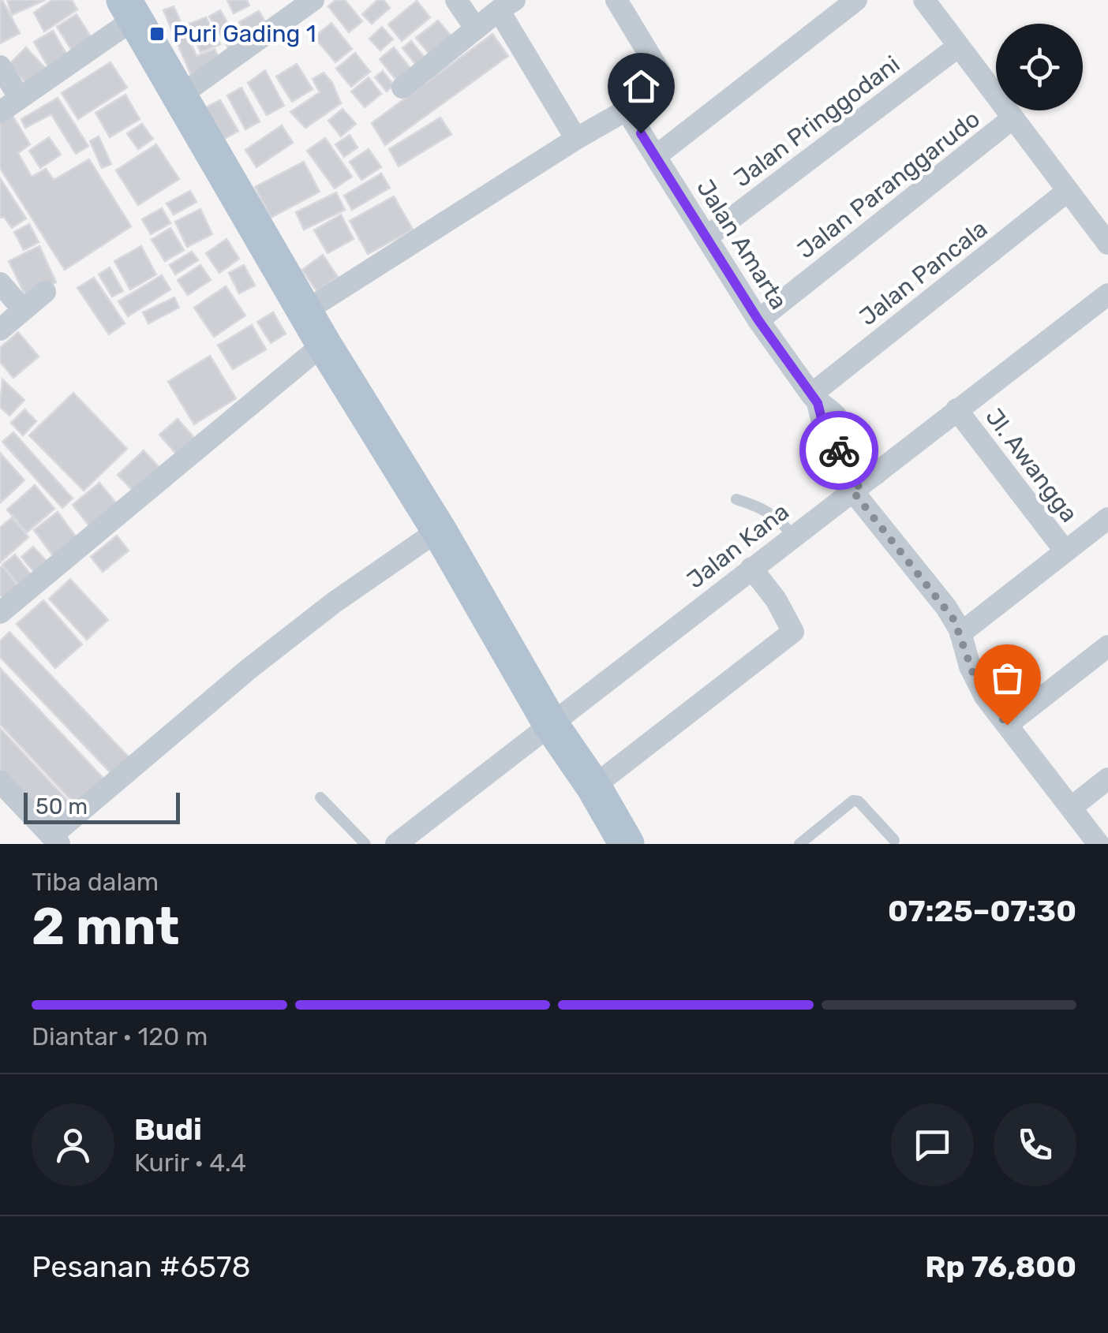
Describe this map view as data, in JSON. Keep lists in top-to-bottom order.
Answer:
{
  "streets": {
    "street": [
      "Jalan Pringgodani",
      "Jalan Paranggarudo",
      "Jalan Amarta",
      "Jalan Pancala",
      "Jl. Awangga",
      "Jalan Kana"
    ]
  },
  "crossings": [
    ["Jalan Pringgodani", "Jalan Amarta"],
    ["Jalan Paranggarudo", "Jalan Amarta"],
    ["Jalan Amarta", "Jalan Pancala"],
    ["Jalan Amarta", "Jalan Kana"],
    ["Jl. Awangga", "Jalan Kana"]
  ],
  "places": {
    "transit": ["Puri Gading 1"]
  },
  "scale_bar": "50 m",
  "page": {
    "scale": "50 m",
    "heading": ["2 mnt", "Tiba dalam", "07:25–07:30"],
    "panel": [
      "Budi",
      "Kurir · 4.4",
      "Pesanan #6578",
      "Rp 76,800"
    ],
    "bar": "Diantar · 120 m"
  }
}
